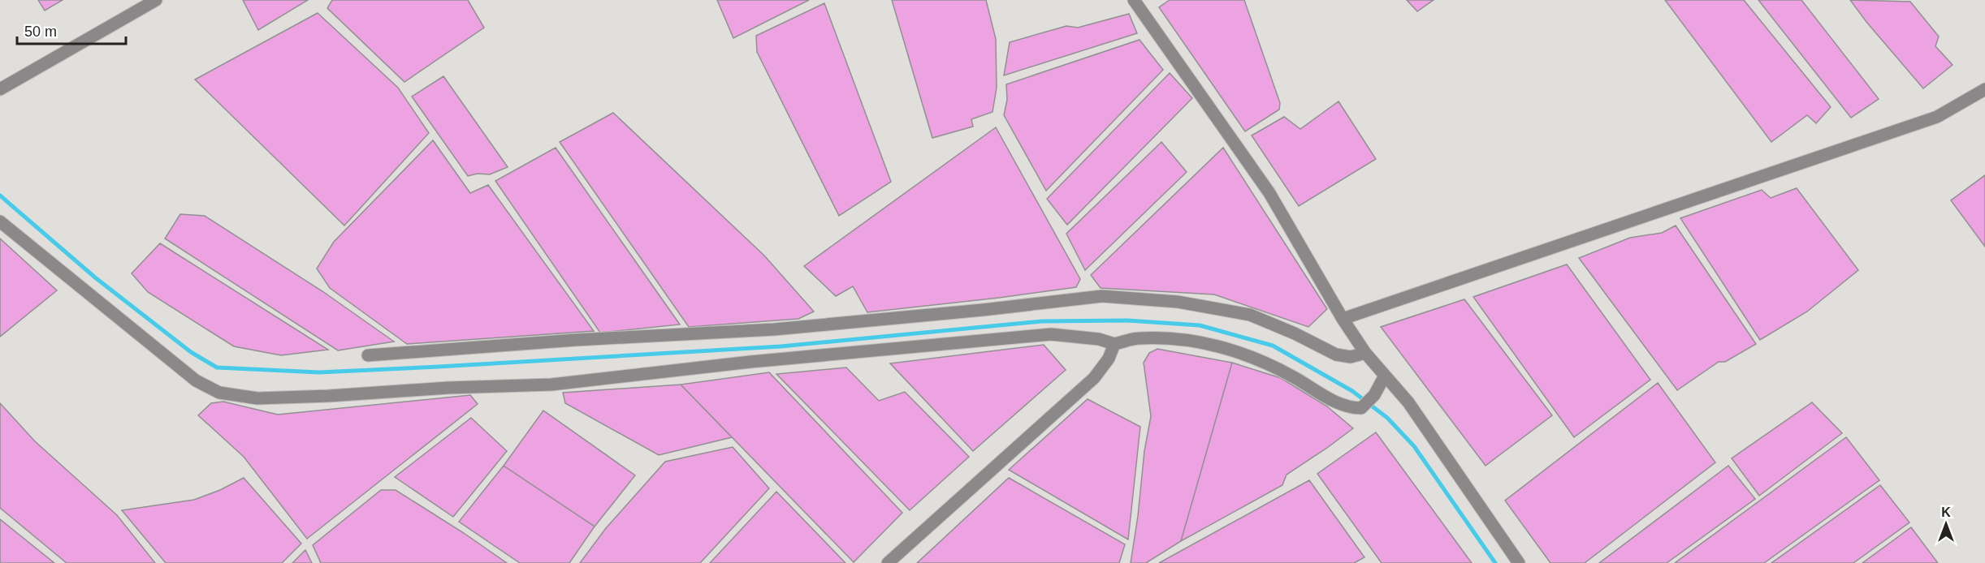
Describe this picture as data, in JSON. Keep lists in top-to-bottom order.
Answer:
{
  "scale_bar": "50 m",
  "north": "top"
}
